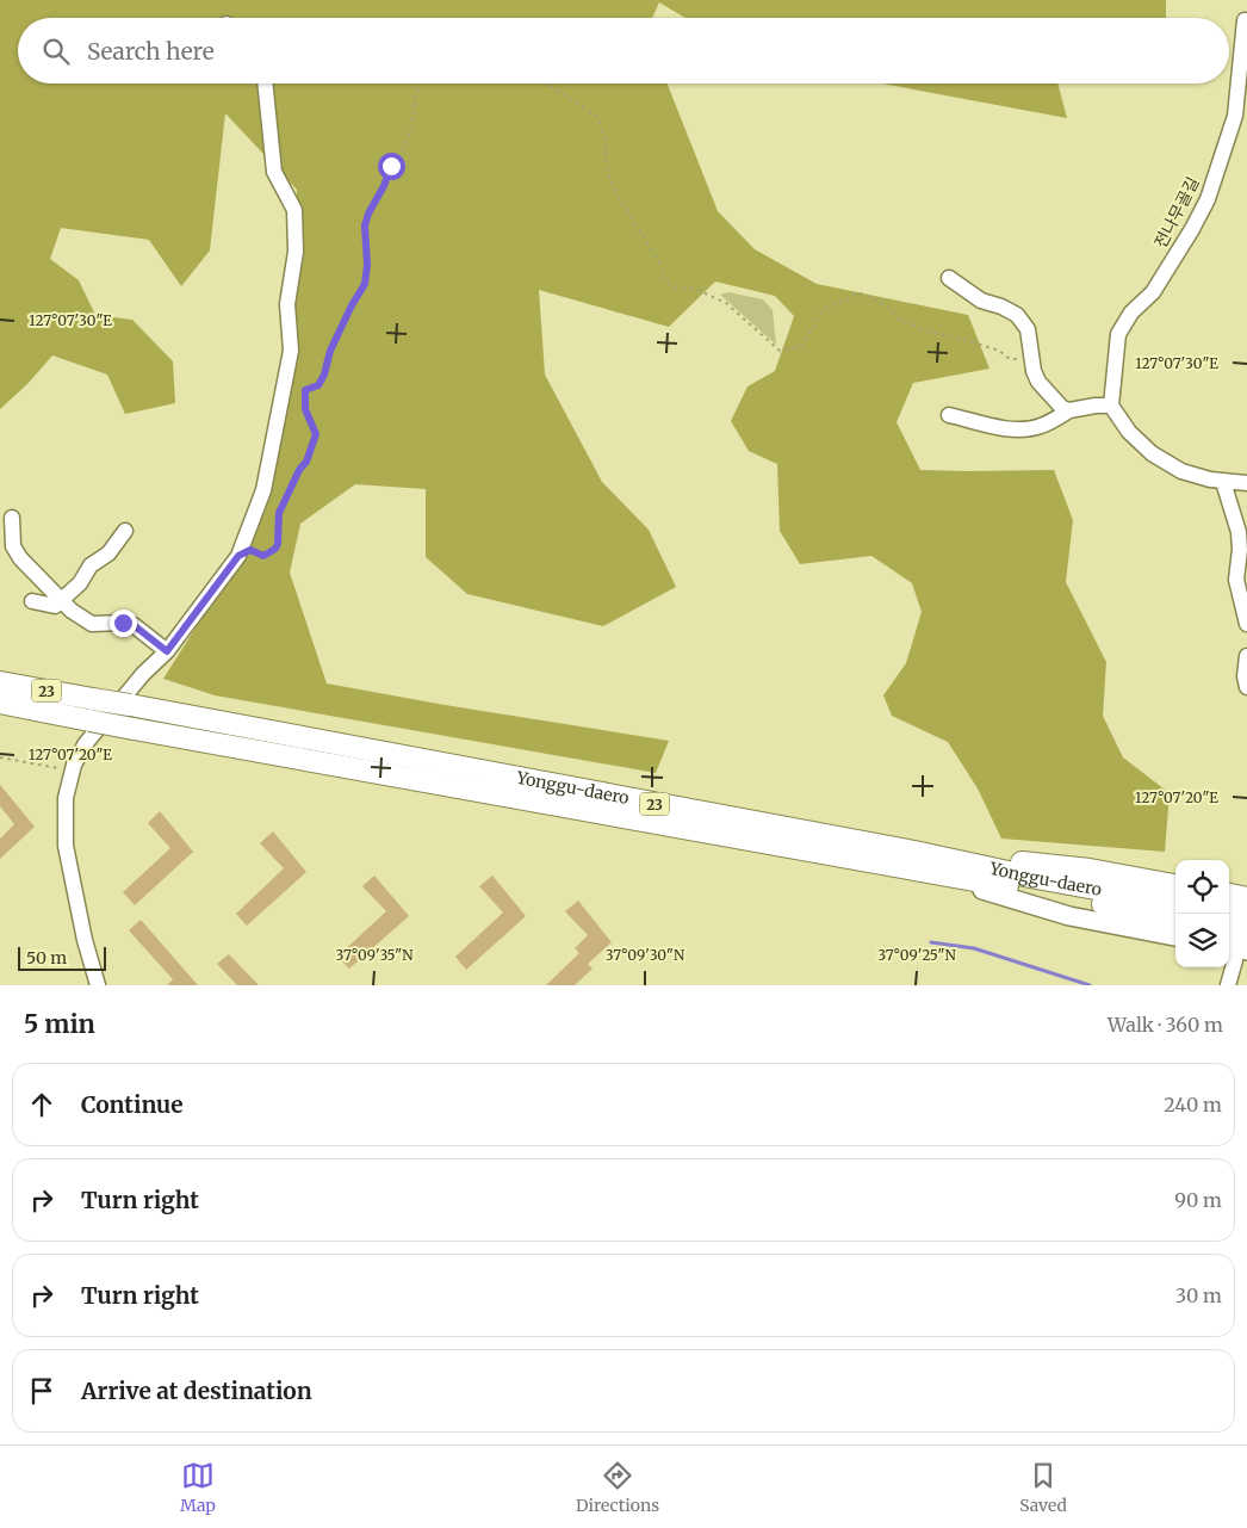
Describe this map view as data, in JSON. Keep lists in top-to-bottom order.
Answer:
{
  "streets": {
    "highway": ["23", "Yonggu-daero"],
    "street": ["전나무골길"]
  },
  "scale_bar": "50 m",
  "page": {
    "search": "Search here",
    "scale": "50 m",
    "heading": ["5 min", "Walk · 360 m"],
    "list": [
      ["Continue", "240 m"],
      ["Turn right", "90 m"],
      ["Turn right", "30 m"],
      "Arrive at destination"
    ],
    "nav": ["Map", "Directions", "Saved"]
  },
  "coordinates": [
    "127°07'30\"E",
    "127°07'20\"E",
    "37°09'35\"N",
    "37°09'30\"N",
    "37°09'25\"N"
  ]
}
